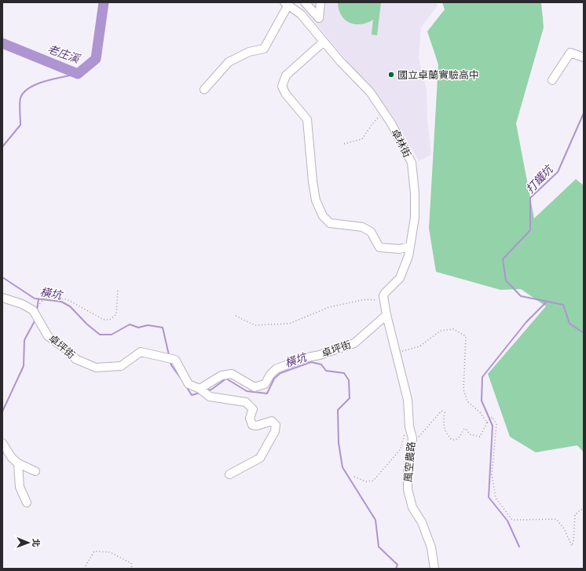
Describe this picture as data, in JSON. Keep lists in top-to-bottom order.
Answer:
{
  "streets": {
    "street": ["卓林街", "卓坪街", "風空農路"]
  },
  "crossings": [
    ["卓坪街", "風空農路"]
  ],
  "water": ["老庄溪", "打鐵坑", "橫坑"],
  "places": ["國立卓蘭實驗高中"],
  "north": "right"
}
